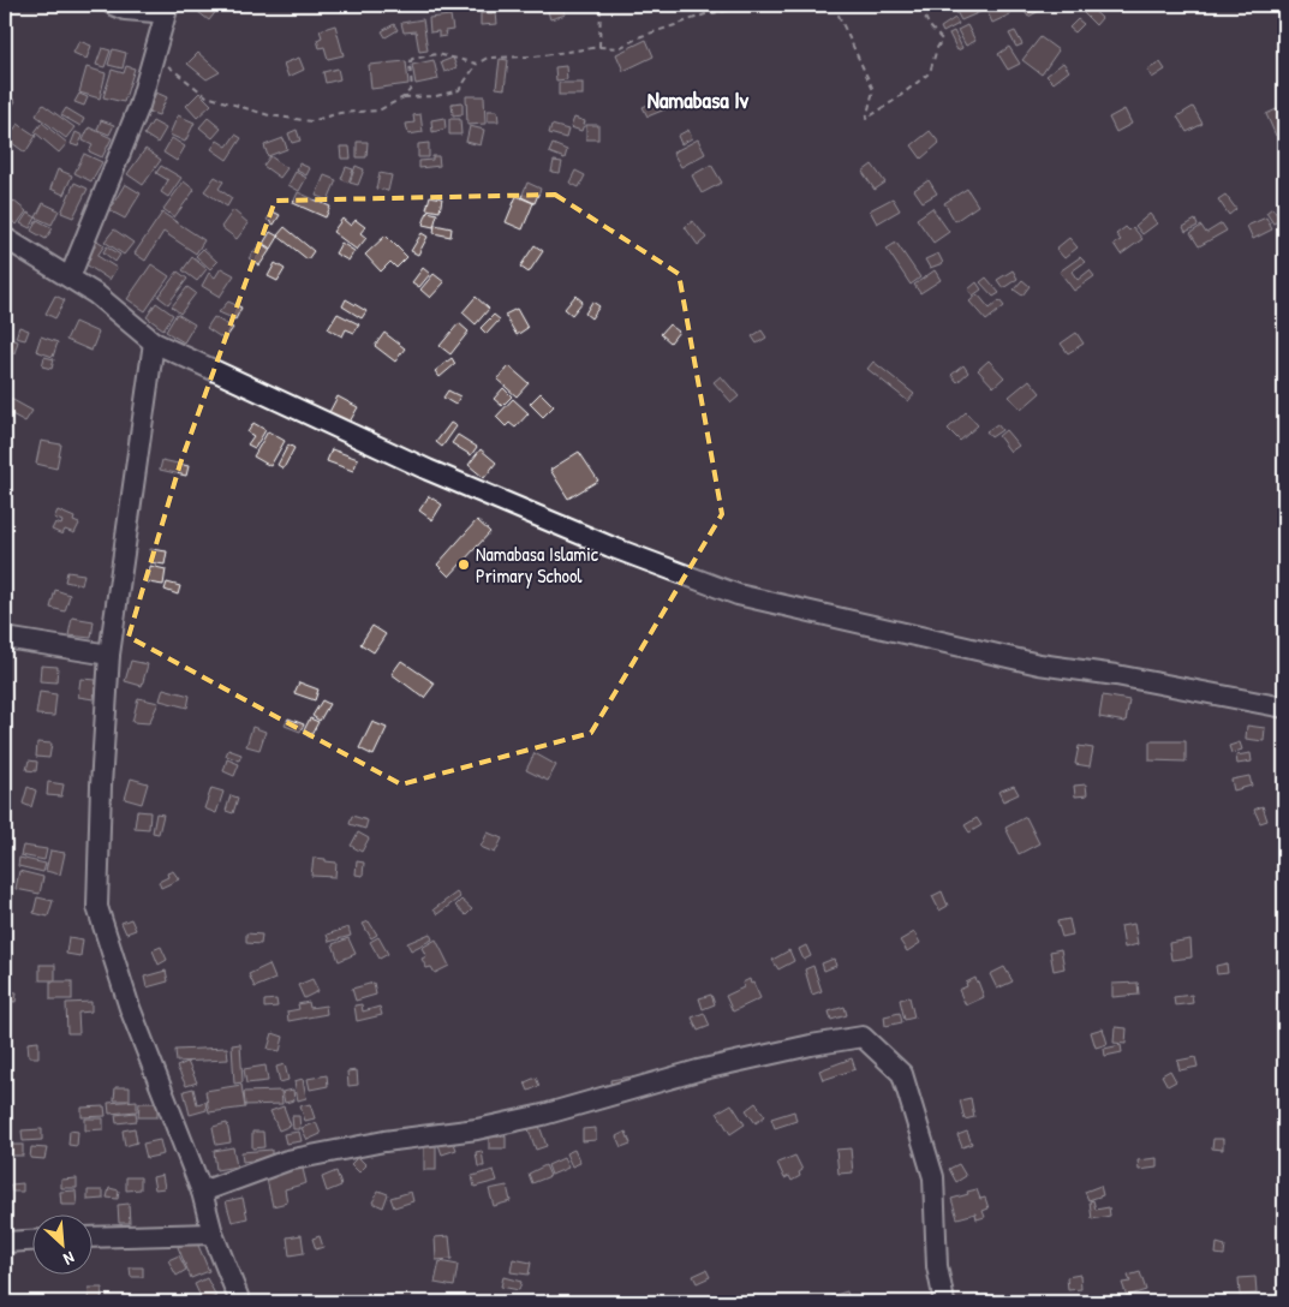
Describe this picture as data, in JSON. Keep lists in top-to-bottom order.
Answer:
{
  "districts": ["Namabasa Iv"],
  "places": ["Namabasa Islamic Primary School"],
  "north": "bottom right"
}
